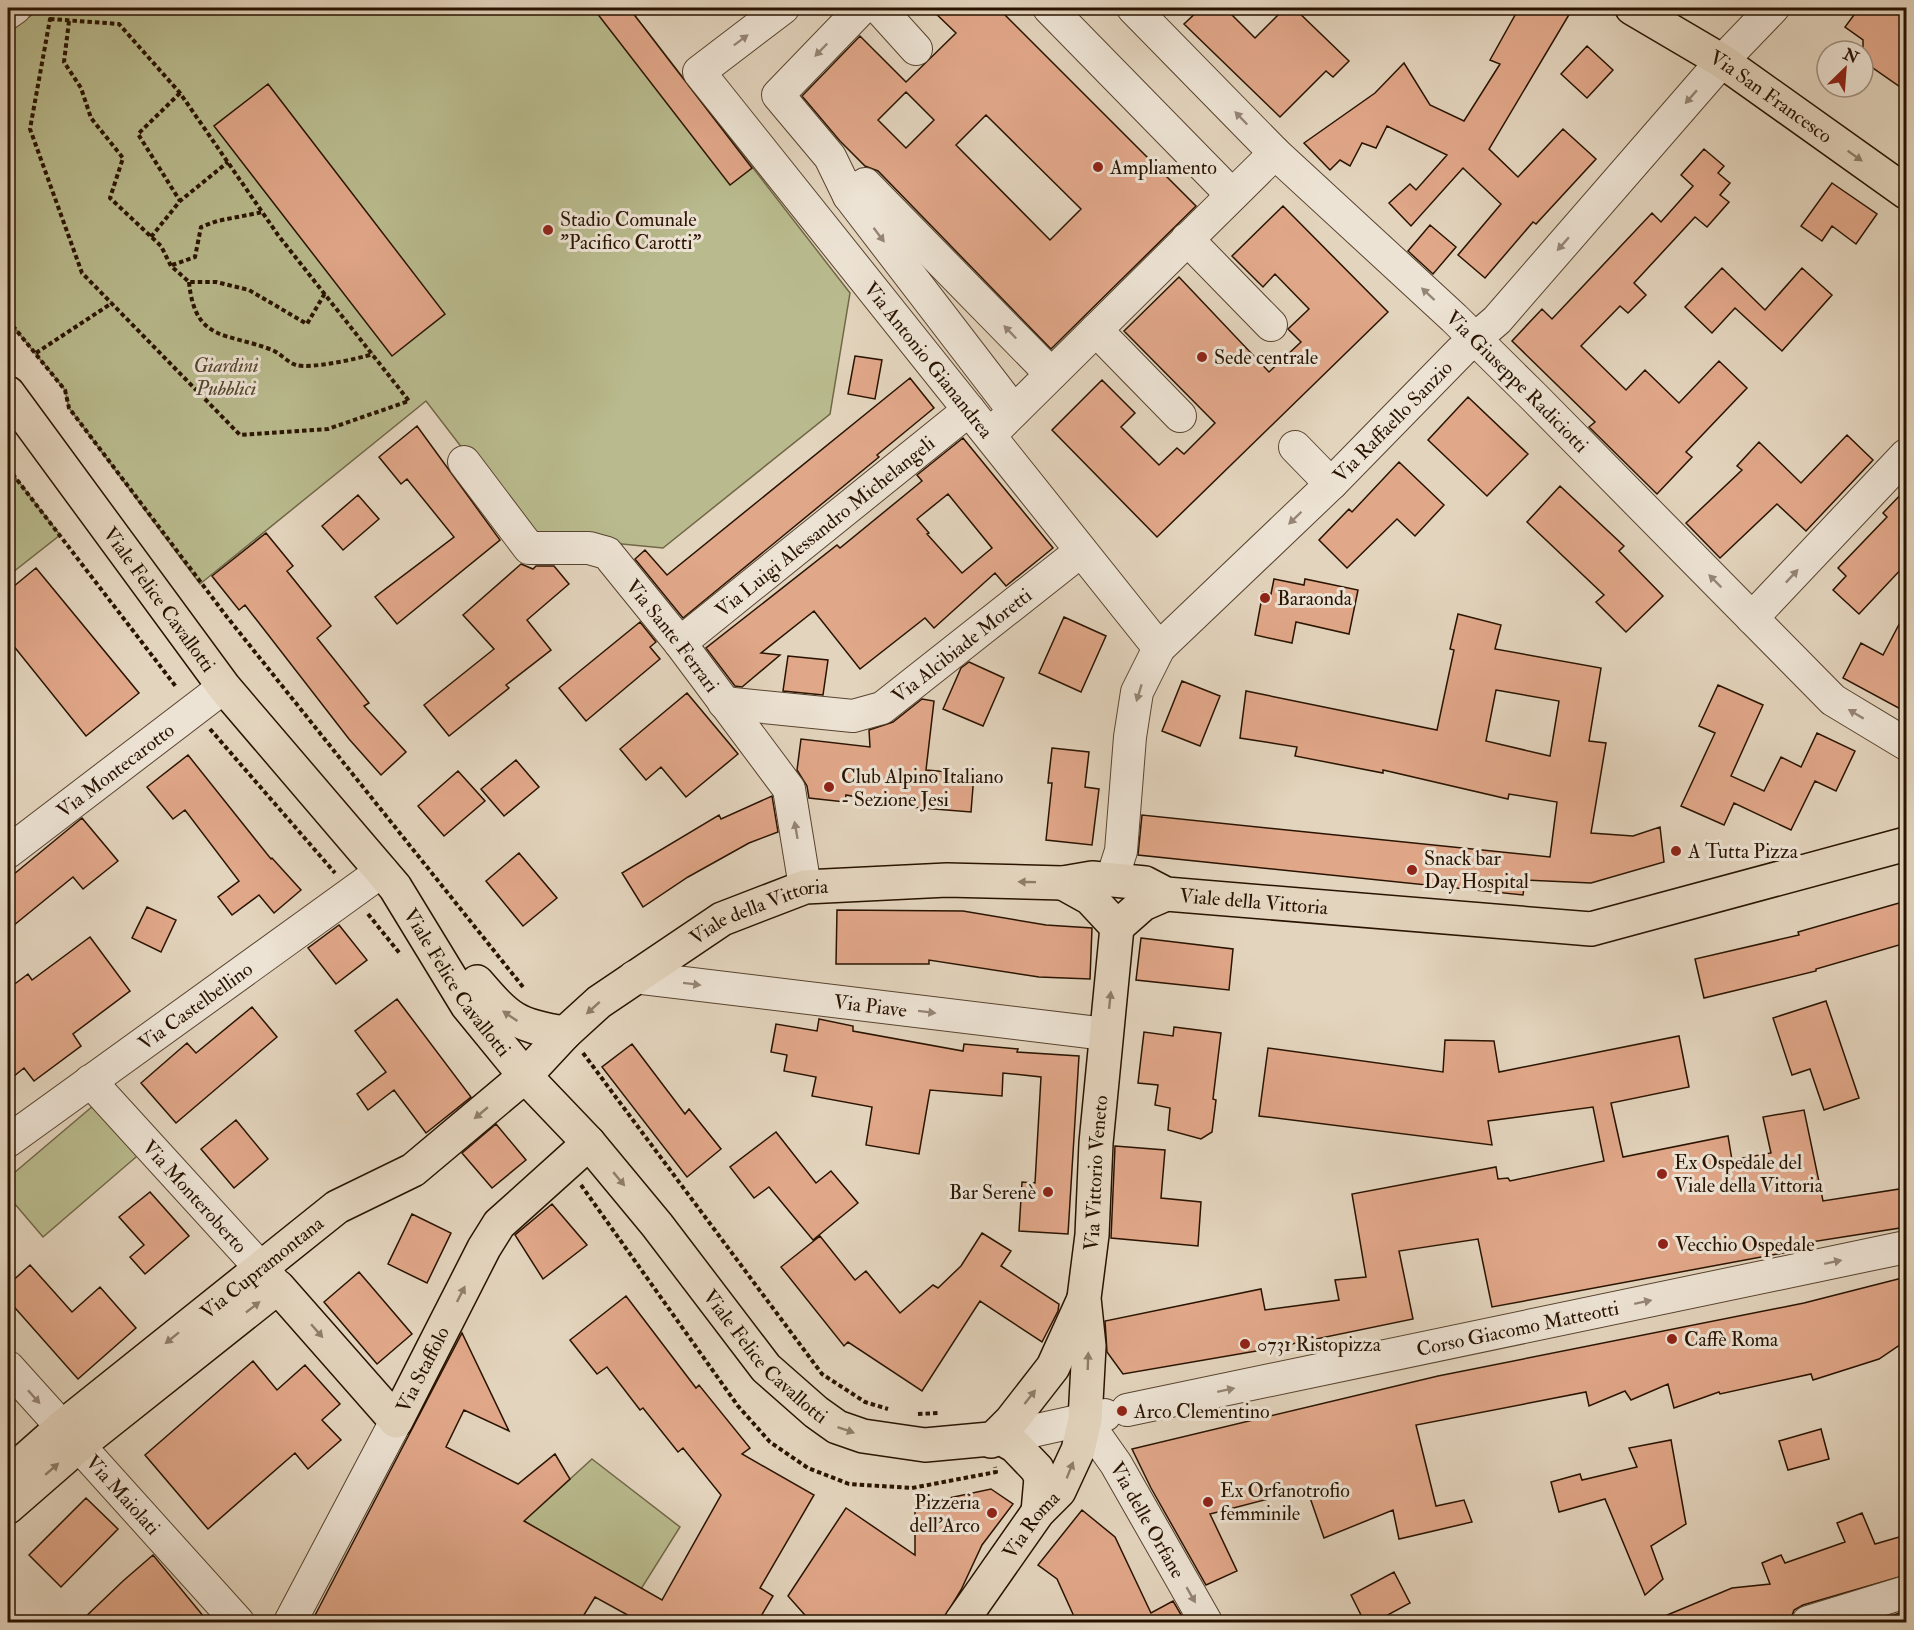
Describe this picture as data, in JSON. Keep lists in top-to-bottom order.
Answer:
{
  "streets": {
    "main road": [
      "Via San Francesco",
      "Viale Felice Cavallotti",
      "Viale della Vittoria",
      "Via Vittorio Veneto",
      "Via Monteroberto",
      "Via Cupramontana",
      "Via Staffolo",
      "Via Roma"
    ],
    "street": [
      "Via Antonio Gianandrea",
      "Via Giuseppe Radiciotti",
      "Via Raffaello Sanzio",
      "Via Luigi Alessandro Michelangeli",
      "Via Sante Ferrari",
      "Via Alcibiade Moretti",
      "Via Montecarotto",
      "Via Castelbellino",
      "Via Piave",
      "Corso Giacomo Matteotti",
      "Via Maiolati",
      "Via delle Orfane"
    ]
  },
  "crossings": [
    ["Via San Francesco", "Via Raffaello Sanzio"],
    ["Via Antonio Gianandrea", "Via Raffaello Sanzio"],
    ["Via Antonio Gianandrea", "Via Luigi Alessandro Michelangeli"],
    ["Via Antonio Gianandrea", "Via Alcibiade Moretti"],
    ["Via Giuseppe Radiciotti", "Via Raffaello Sanzio"],
    ["Via Raffaello Sanzio", "Viale della Vittoria"],
    ["Via Luigi Alessandro Michelangeli", "Via Sante Ferrari"],
    ["Viale Felice Cavallotti", "Via Montecarotto"],
    ["Viale Felice Cavallotti", "Viale della Vittoria"],
    ["Viale Felice Cavallotti", "Via Castelbellino"],
    ["Viale Felice Cavallotti", "Via Vittorio Veneto"],
    ["Viale Felice Cavallotti", "Via Cupramontana"],
    ["Viale Felice Cavallotti", "Corso Giacomo Matteotti"],
    ["Viale Felice Cavallotti", "Via Staffolo"],
    ["Viale Felice Cavallotti", "Via delle Orfane"],
    ["Viale Felice Cavallotti", "Via Roma"],
    ["Via Sante Ferrari", "Via Alcibiade Moretti"],
    ["Via Sante Ferrari", "Viale della Vittoria"],
    ["Viale della Vittoria", "Via Piave"],
    ["Viale della Vittoria", "Via Cupramontana"],
    ["Via Castelbellino", "Via Monteroberto"],
    ["Via Piave", "Via Vittorio Veneto"],
    ["Via Vittorio Veneto", "Corso Giacomo Matteotti"],
    ["Via Vittorio Veneto", "Via delle Orfane"],
    ["Via Vittorio Veneto", "Via Roma"],
    ["Via Monteroberto", "Via Cupramontana"],
    ["Via Monteroberto", "Via Staffolo"],
    ["Via Cupramontana", "Via Maiolati"],
    ["Corso Giacomo Matteotti", "Via delle Orfane"],
    ["Corso Giacomo Matteotti", "Via Roma"],
    ["Via delle Orfane", "Via Roma"]
  ],
  "one_way": [
    "Via San Francesco",
    "Via Raffaello Sanzio",
    "Via Piave",
    "Via Vittorio Veneto",
    "Via Monteroberto",
    "Corso Giacomo Matteotti",
    "Via Staffolo",
    "Via delle Orfane"
  ],
  "parks": ["Giardini Pubblici"],
  "places": [
    "Ampliamento",
    "Stadio Comunale \"Pacifico Carotti\"",
    "Sede centrale",
    "Baraonda",
    "Club Alpino Italiano - Sezione Jesi",
    "A Tutta Pizza",
    "Snack bar Day Hospital",
    "Ex Ospedale del Viale della Vittoria",
    "Bar Serenè",
    "Vecchio Ospedale",
    "Caffè Roma",
    "0731 Ristopizza",
    "Arco Clementino",
    "Ex Orfanotrofio femminile",
    "Pizzeria dell'Arco"
  ],
  "north": "top right"
}
